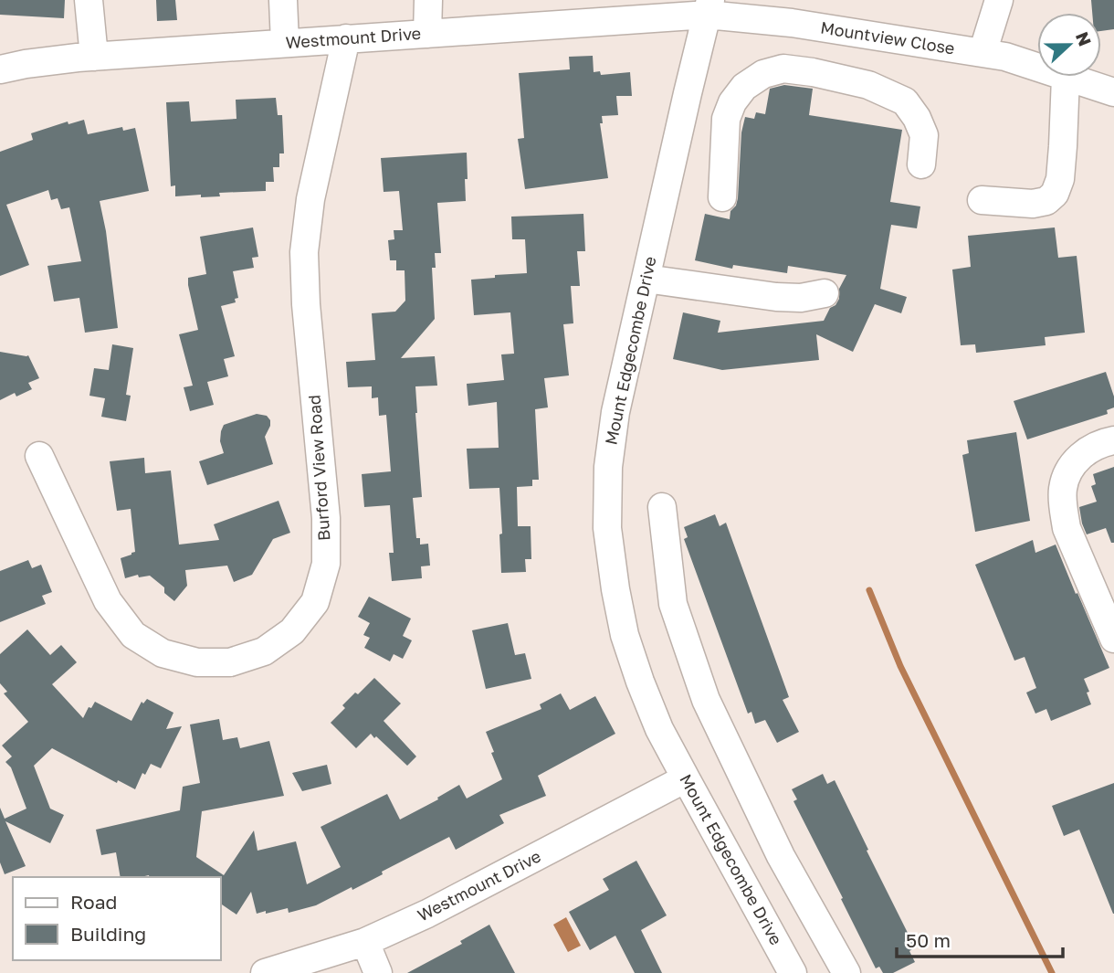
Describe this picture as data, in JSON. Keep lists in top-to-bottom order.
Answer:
{
  "streets": {
    "street": [
      "Westmount Drive",
      "Mountview Close",
      "Mount Edgecombe Drive",
      "Burford View Road"
    ]
  },
  "crossings": [
    ["Westmount Drive", "Mountview Close"],
    ["Westmount Drive", "Mount Edgecombe Drive"],
    ["Westmount Drive", "Burford View Road"],
    ["Mountview Close", "Mount Edgecombe Drive"]
  ],
  "legend": ["Road", "Building"],
  "scale_bar": "50 m",
  "north": "right"
}
